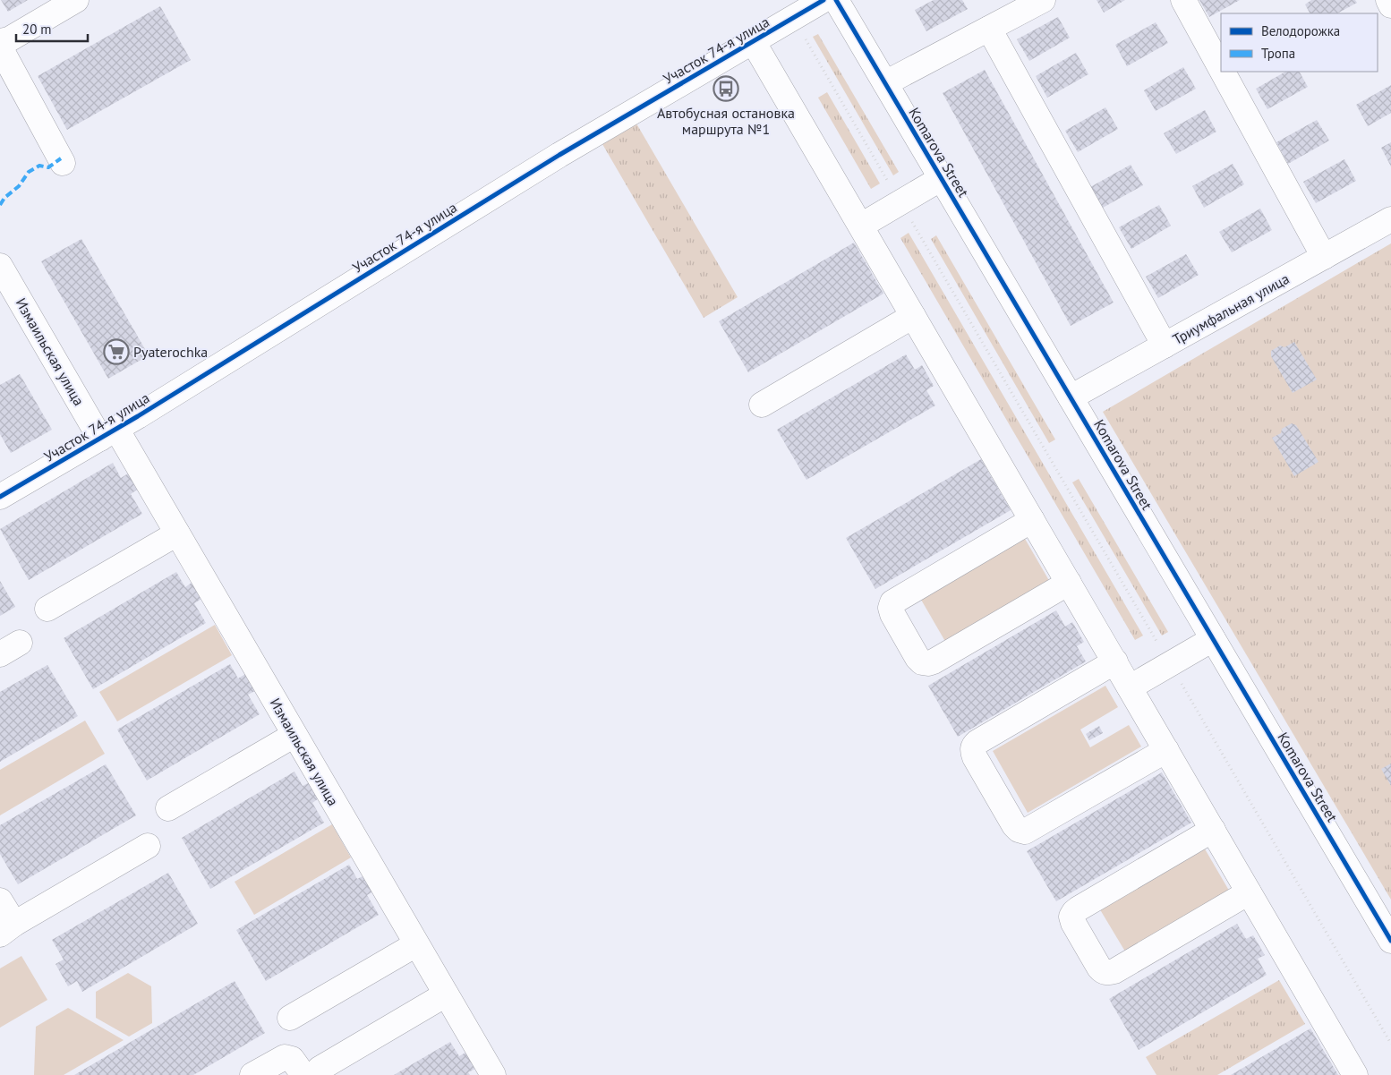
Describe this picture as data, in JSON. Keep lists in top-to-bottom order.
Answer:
{
  "streets": {
    "street": [
      "Участок 74-я улица",
      "Komarova Street",
      "Триумфальная улица",
      "Измаильская улица"
    ]
  },
  "crossings": [
    ["Участок 74-я улица", "Измаильская улица"],
    ["Komarova Street", "Триумфальная улица"]
  ],
  "places": {
    "bus stop": ["Автобусная остановка маршрута №1"],
    "supermarket": ["Pyaterochka"]
  },
  "legend": ["Велодорожка", "Тропа"],
  "scale_bar": "20 m"
}
